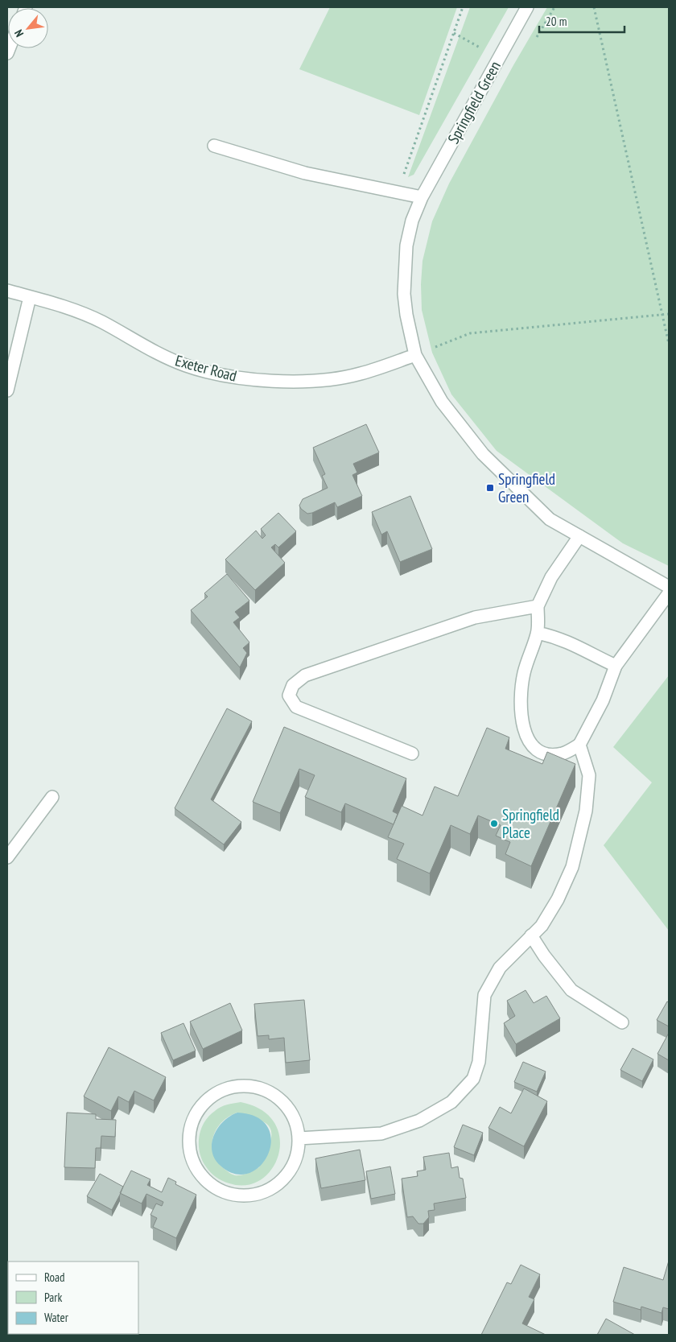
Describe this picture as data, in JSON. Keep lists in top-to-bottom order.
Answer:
{
  "streets": {
    "street": ["Springfield Green", "Exeter Road"]
  },
  "crossings": [
    ["Springfield Green", "Exeter Road"]
  ],
  "places": {
    "transit": ["Springfield Green"],
    "other": ["Springfield Place"]
  },
  "legend": ["Road", "Park", "Water"],
  "scale_bar": "20 m",
  "north": "bottom left"
}
